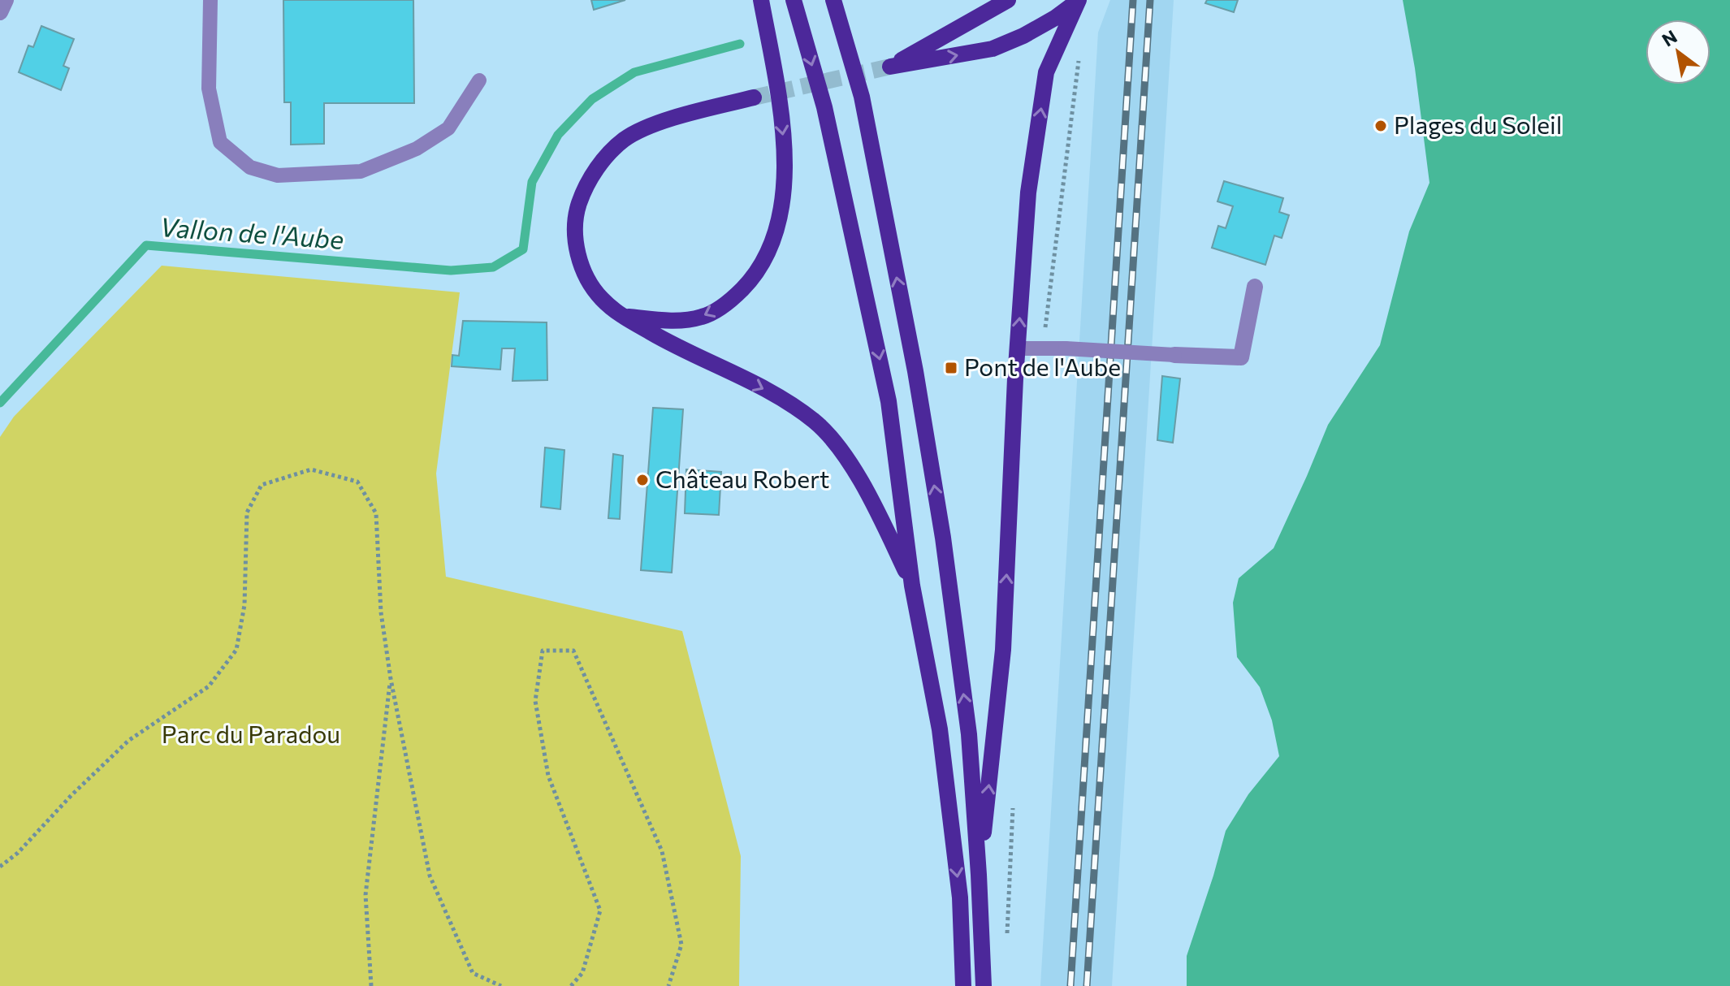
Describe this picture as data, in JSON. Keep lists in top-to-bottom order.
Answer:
{
  "water": ["Vallon de l'Aube"],
  "parks": ["Parc du Paradou"],
  "places": {
    "other": ["Plages du Soleil", "Château Robert"],
    "transit": ["Pont de l'Aube"]
  },
  "north": "top left"
}
